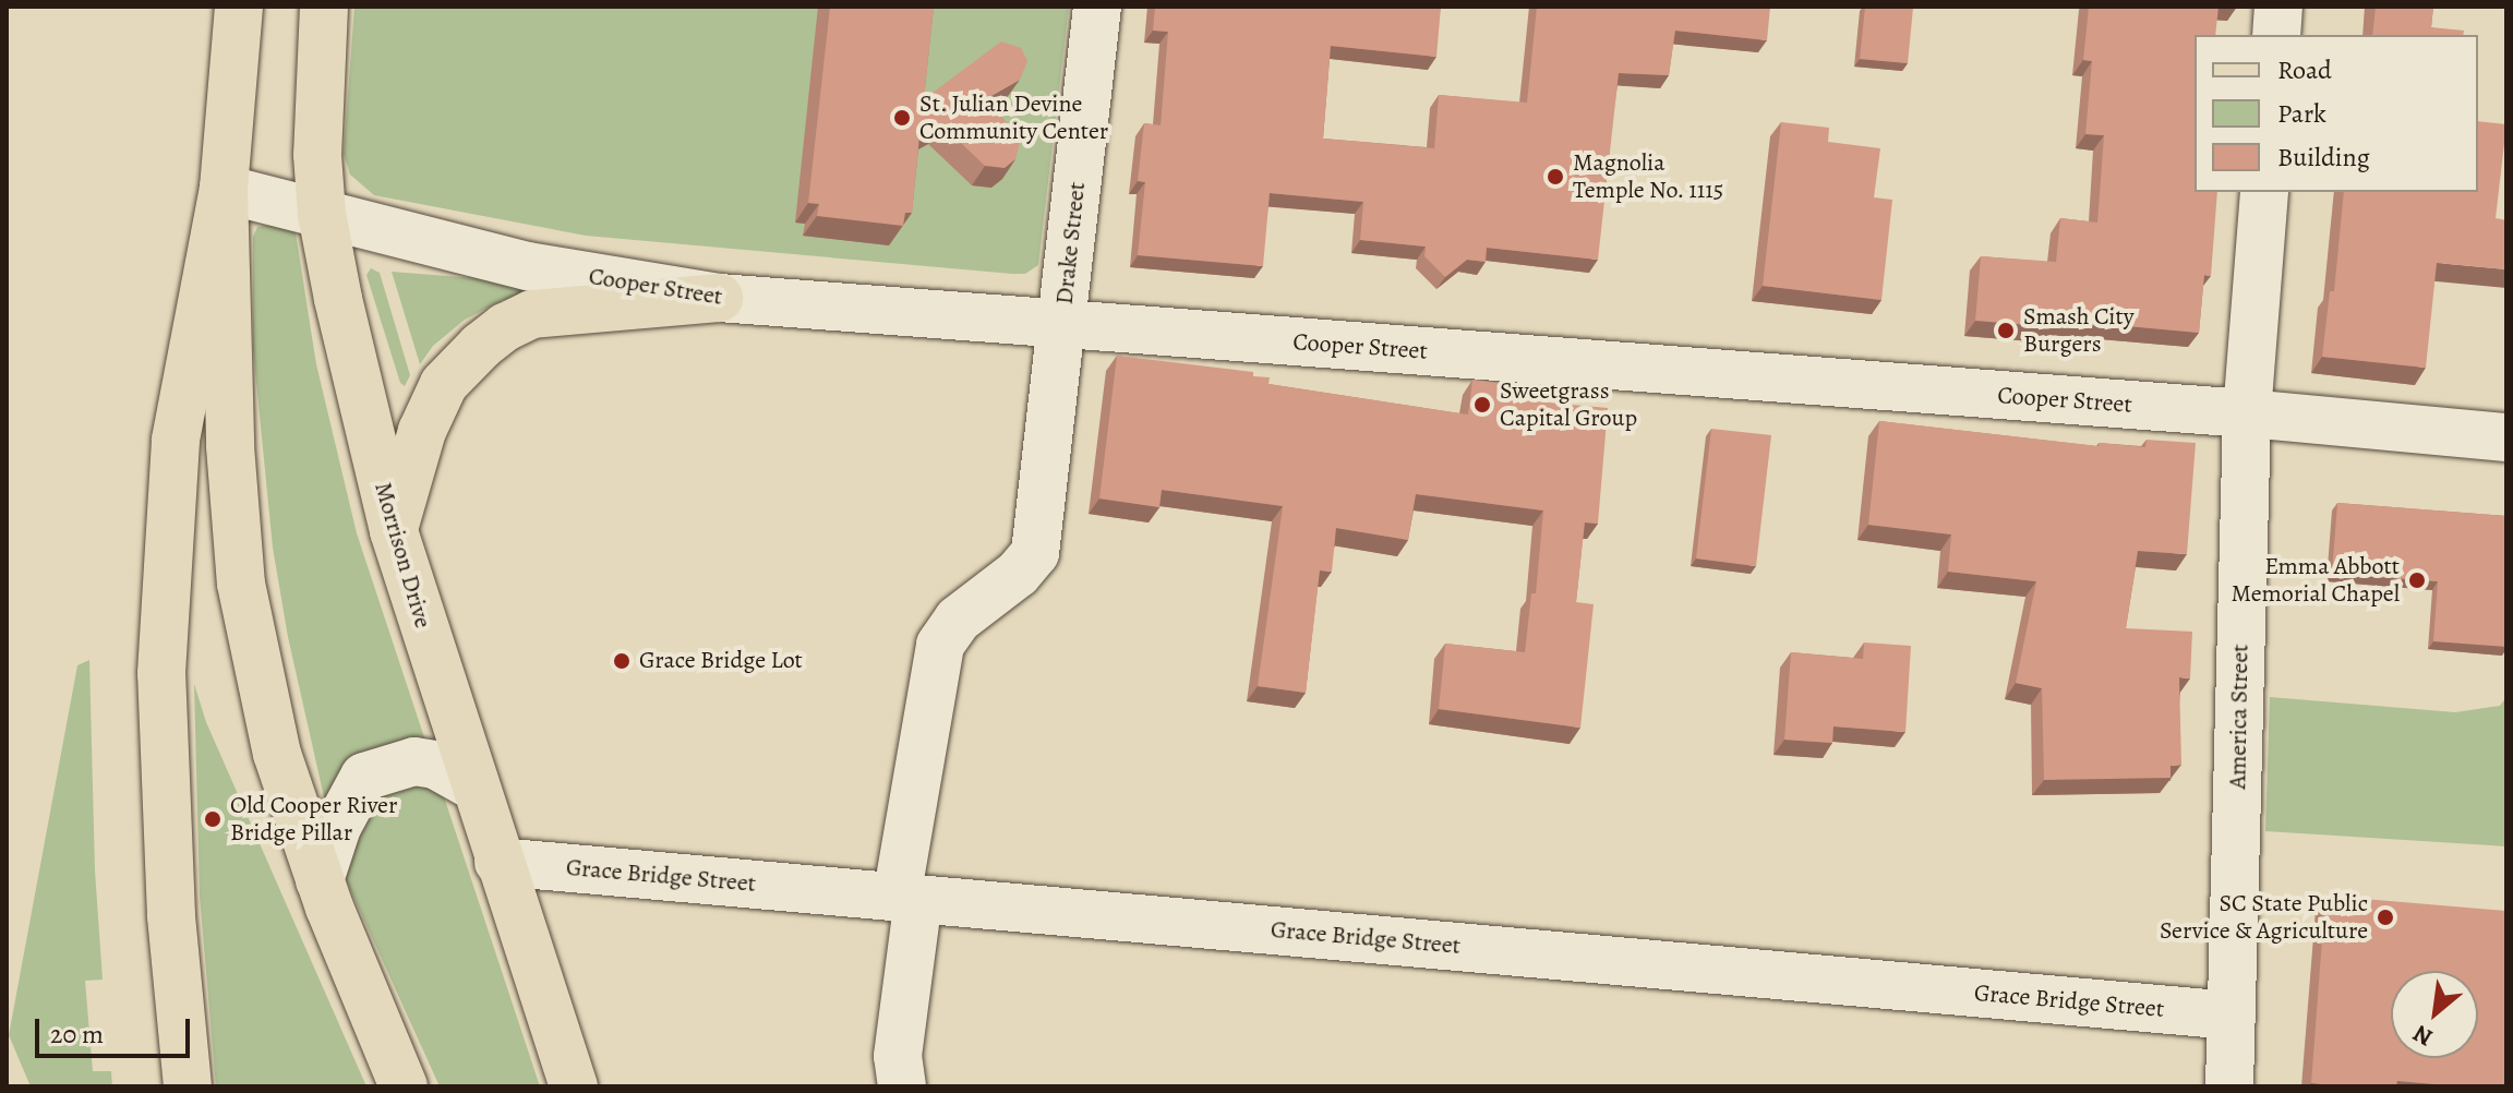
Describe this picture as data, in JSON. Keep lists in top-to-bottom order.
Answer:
{
  "streets": {
    "main road": ["Morrison Drive"],
    "street": [
      "Drake Street",
      "Cooper Street",
      "America Street",
      "Grace Bridge Street"
    ]
  },
  "crossings": [
    ["Drake Street", "Cooper Street"],
    ["Drake Street", "Grace Bridge Street"],
    ["Cooper Street", "Morrison Drive"],
    ["Cooper Street", "America Street"],
    ["Morrison Drive", "Grace Bridge Street"],
    ["America Street", "Grace Bridge Street"]
  ],
  "places": [
    "St. Julian Devine Community Center",
    "Magnolia Temple No. 1115",
    "Smash City Burgers",
    "Sweetgrass Capital Group",
    "Emma Abbott Memorial Chapel",
    "Grace Bridge Lot",
    "Old Cooper River Bridge Pillar",
    "SC State Public Service & Agriculture"
  ],
  "legend": ["Road", "Park", "Building"],
  "scale_bar": "20 m",
  "north": "bottom left"
}
